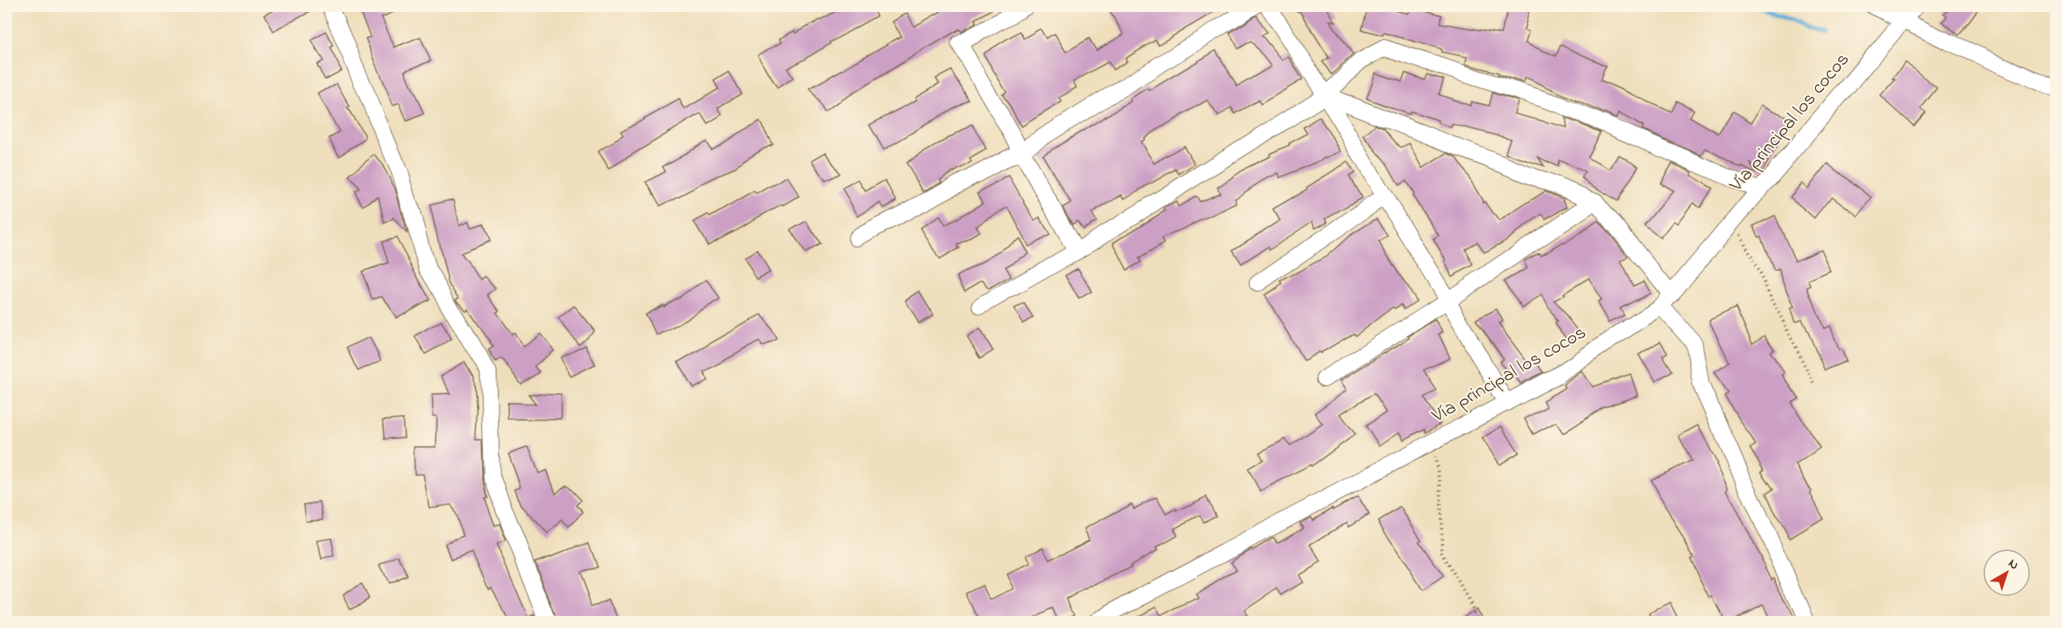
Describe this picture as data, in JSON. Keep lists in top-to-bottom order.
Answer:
{
  "streets": {
    "street": ["Vía principal los cocos"]
  },
  "north": "top right"
}
